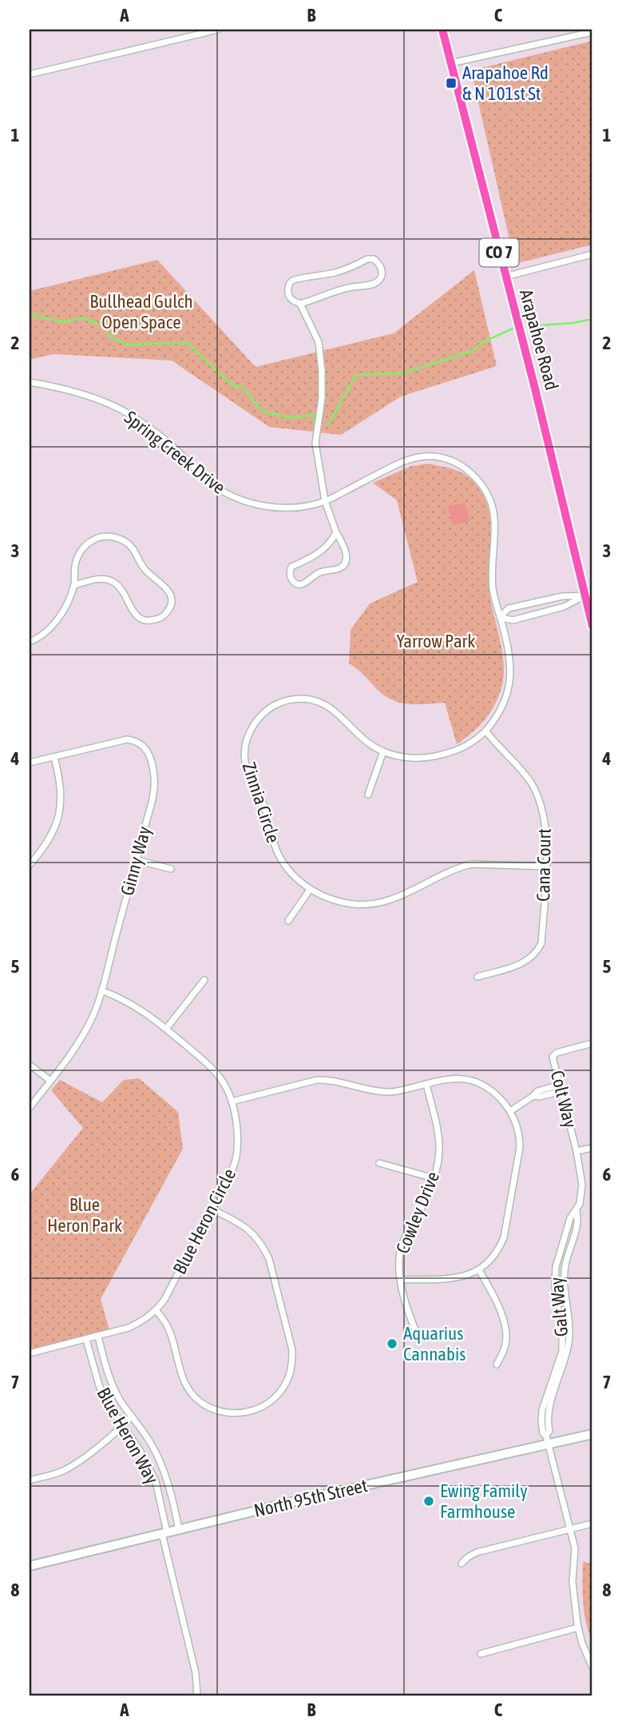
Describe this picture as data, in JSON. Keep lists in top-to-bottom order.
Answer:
{
  "streets": {
    "main road": ["CO 7", "Arapahoe Road", "North 95th Street"],
    "street": [
      "Spring Creek Drive",
      "Zinnia Circle",
      "Ginny Way",
      "Cana Court",
      "Colt Way",
      "Cowley Drive",
      "Blue Heron Circle",
      "Galt Way",
      "Blue Heron Way"
    ]
  },
  "crossings": [
    ["Spring Creek Drive", "Zinnia Circle"],
    ["Spring Creek Drive", "Cana Court"],
    ["Zinnia Circle", "Cana Court"],
    ["Ginny Way", "Blue Heron Circle"],
    ["Colt Way", "Galt Way"],
    ["Blue Heron Circle", "Blue Heron Way"],
    ["Galt Way", "North 95th Street"],
    ["Blue Heron Way", "North 95th Street"]
  ],
  "parks": ["Bullhead Gulch Open Space", "Yarrow Park", "Blue Heron Park"],
  "places": {
    "transit": ["Arapahoe Rd & N 101st St"],
    "other": ["Aquarius Cannabis", "Ewing Family Farmhouse"]
  },
  "grid": {
    "columns": ["A", "B", "C"],
    "rows": [
      "1",
      "2",
      "3",
      "4",
      "5",
      "6",
      "7",
      "8"
    ]
  }
}
